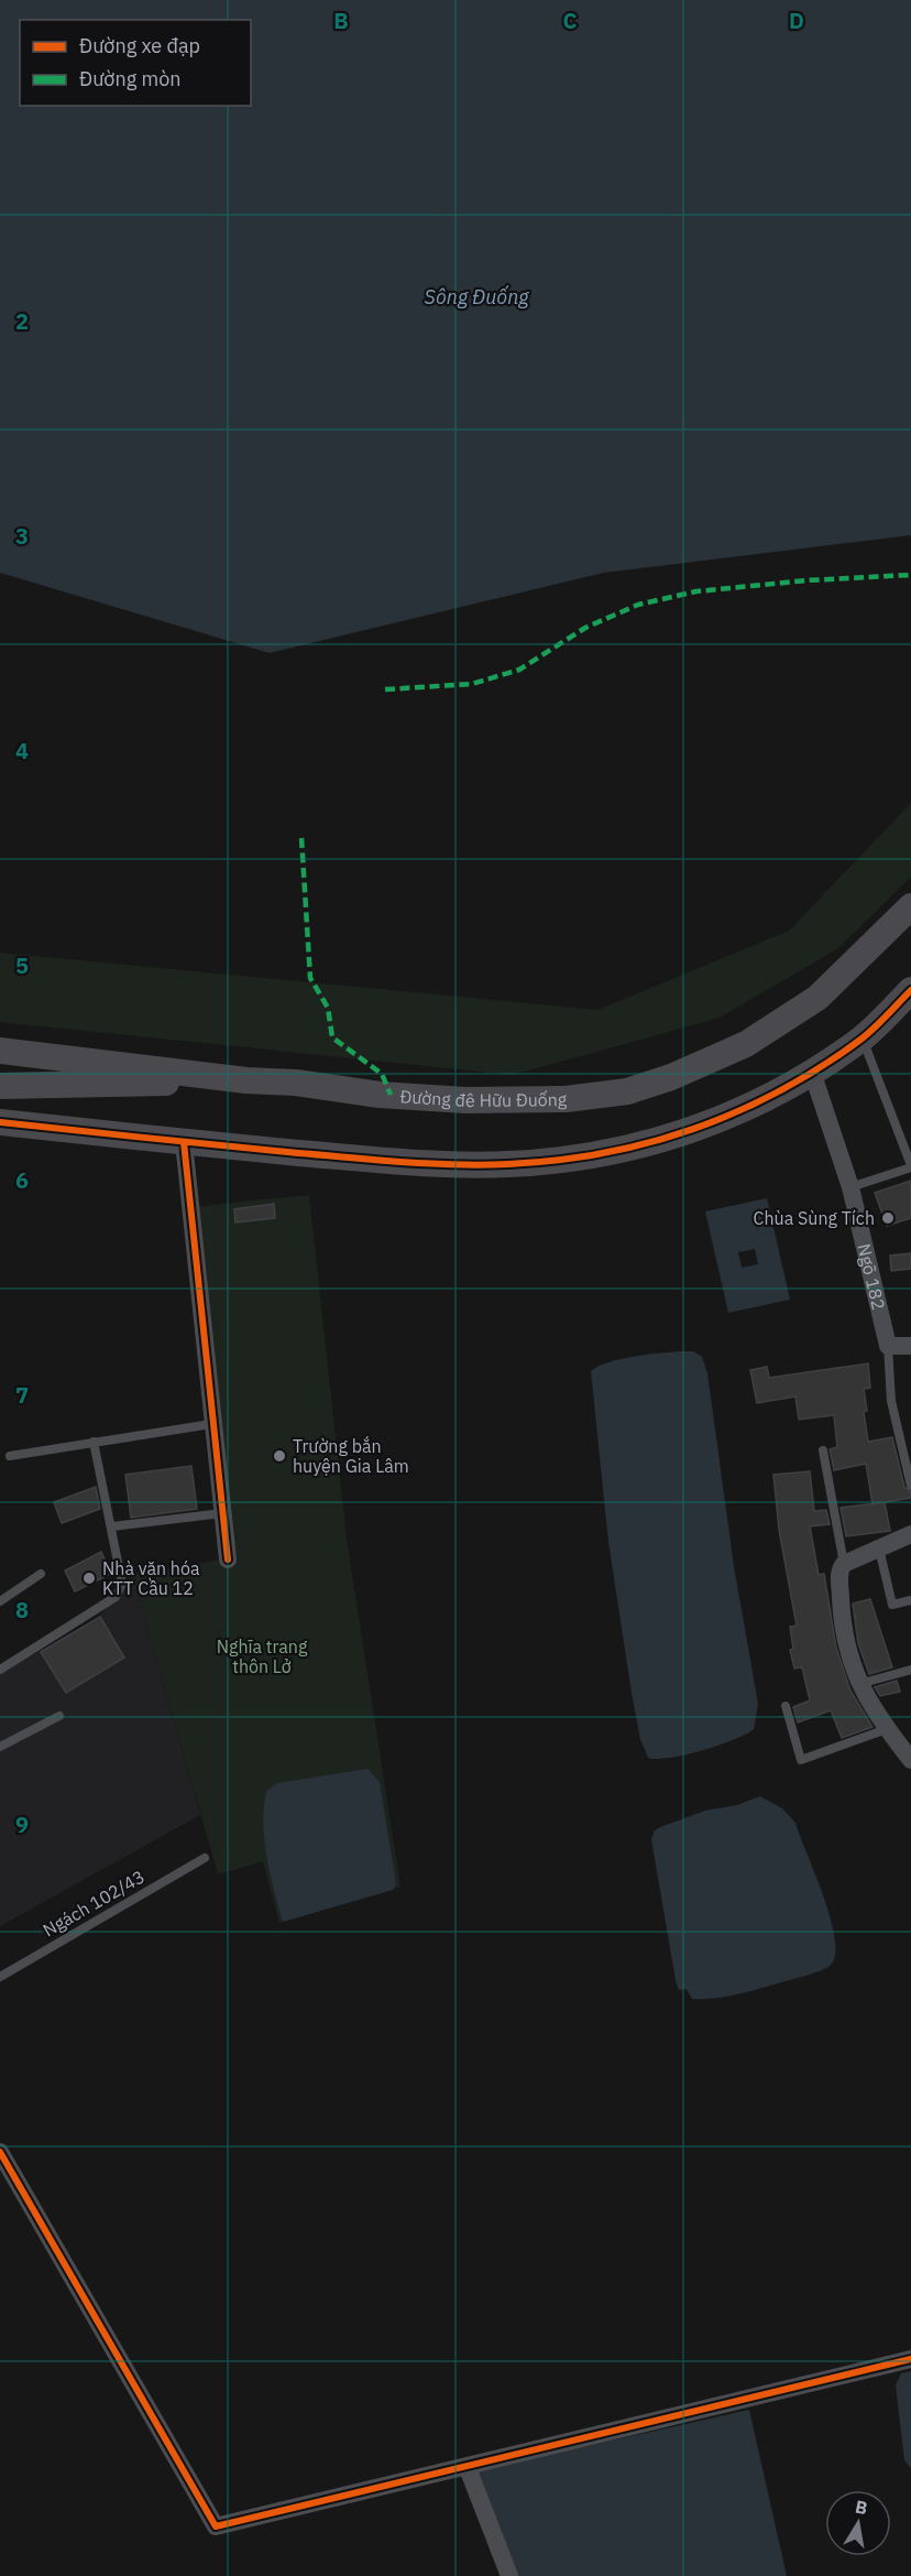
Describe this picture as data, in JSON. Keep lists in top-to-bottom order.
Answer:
{
  "streets": {
    "main road": ["Đường đê Hữu Đuống"],
    "street": ["Ngõ 182"],
    "lane": ["Ngách 102/43"]
  },
  "water": ["Sông Đuống"],
  "parks": ["Nghĩa trang thôn Lở"],
  "places": ["Chùa Sùng Tích", "Trường bắn huyện Gia Lâm", "Nhà văn hóa KTT Cầu 12"],
  "legend": ["Đường xe đạp", "Đường mòn"],
  "north": "top",
  "grid": {
    "columns": ["B", "C", "D"],
    "rows": [
      "2",
      "3",
      "4",
      "5",
      "6",
      "7",
      "8",
      "9"
    ]
  }
}
